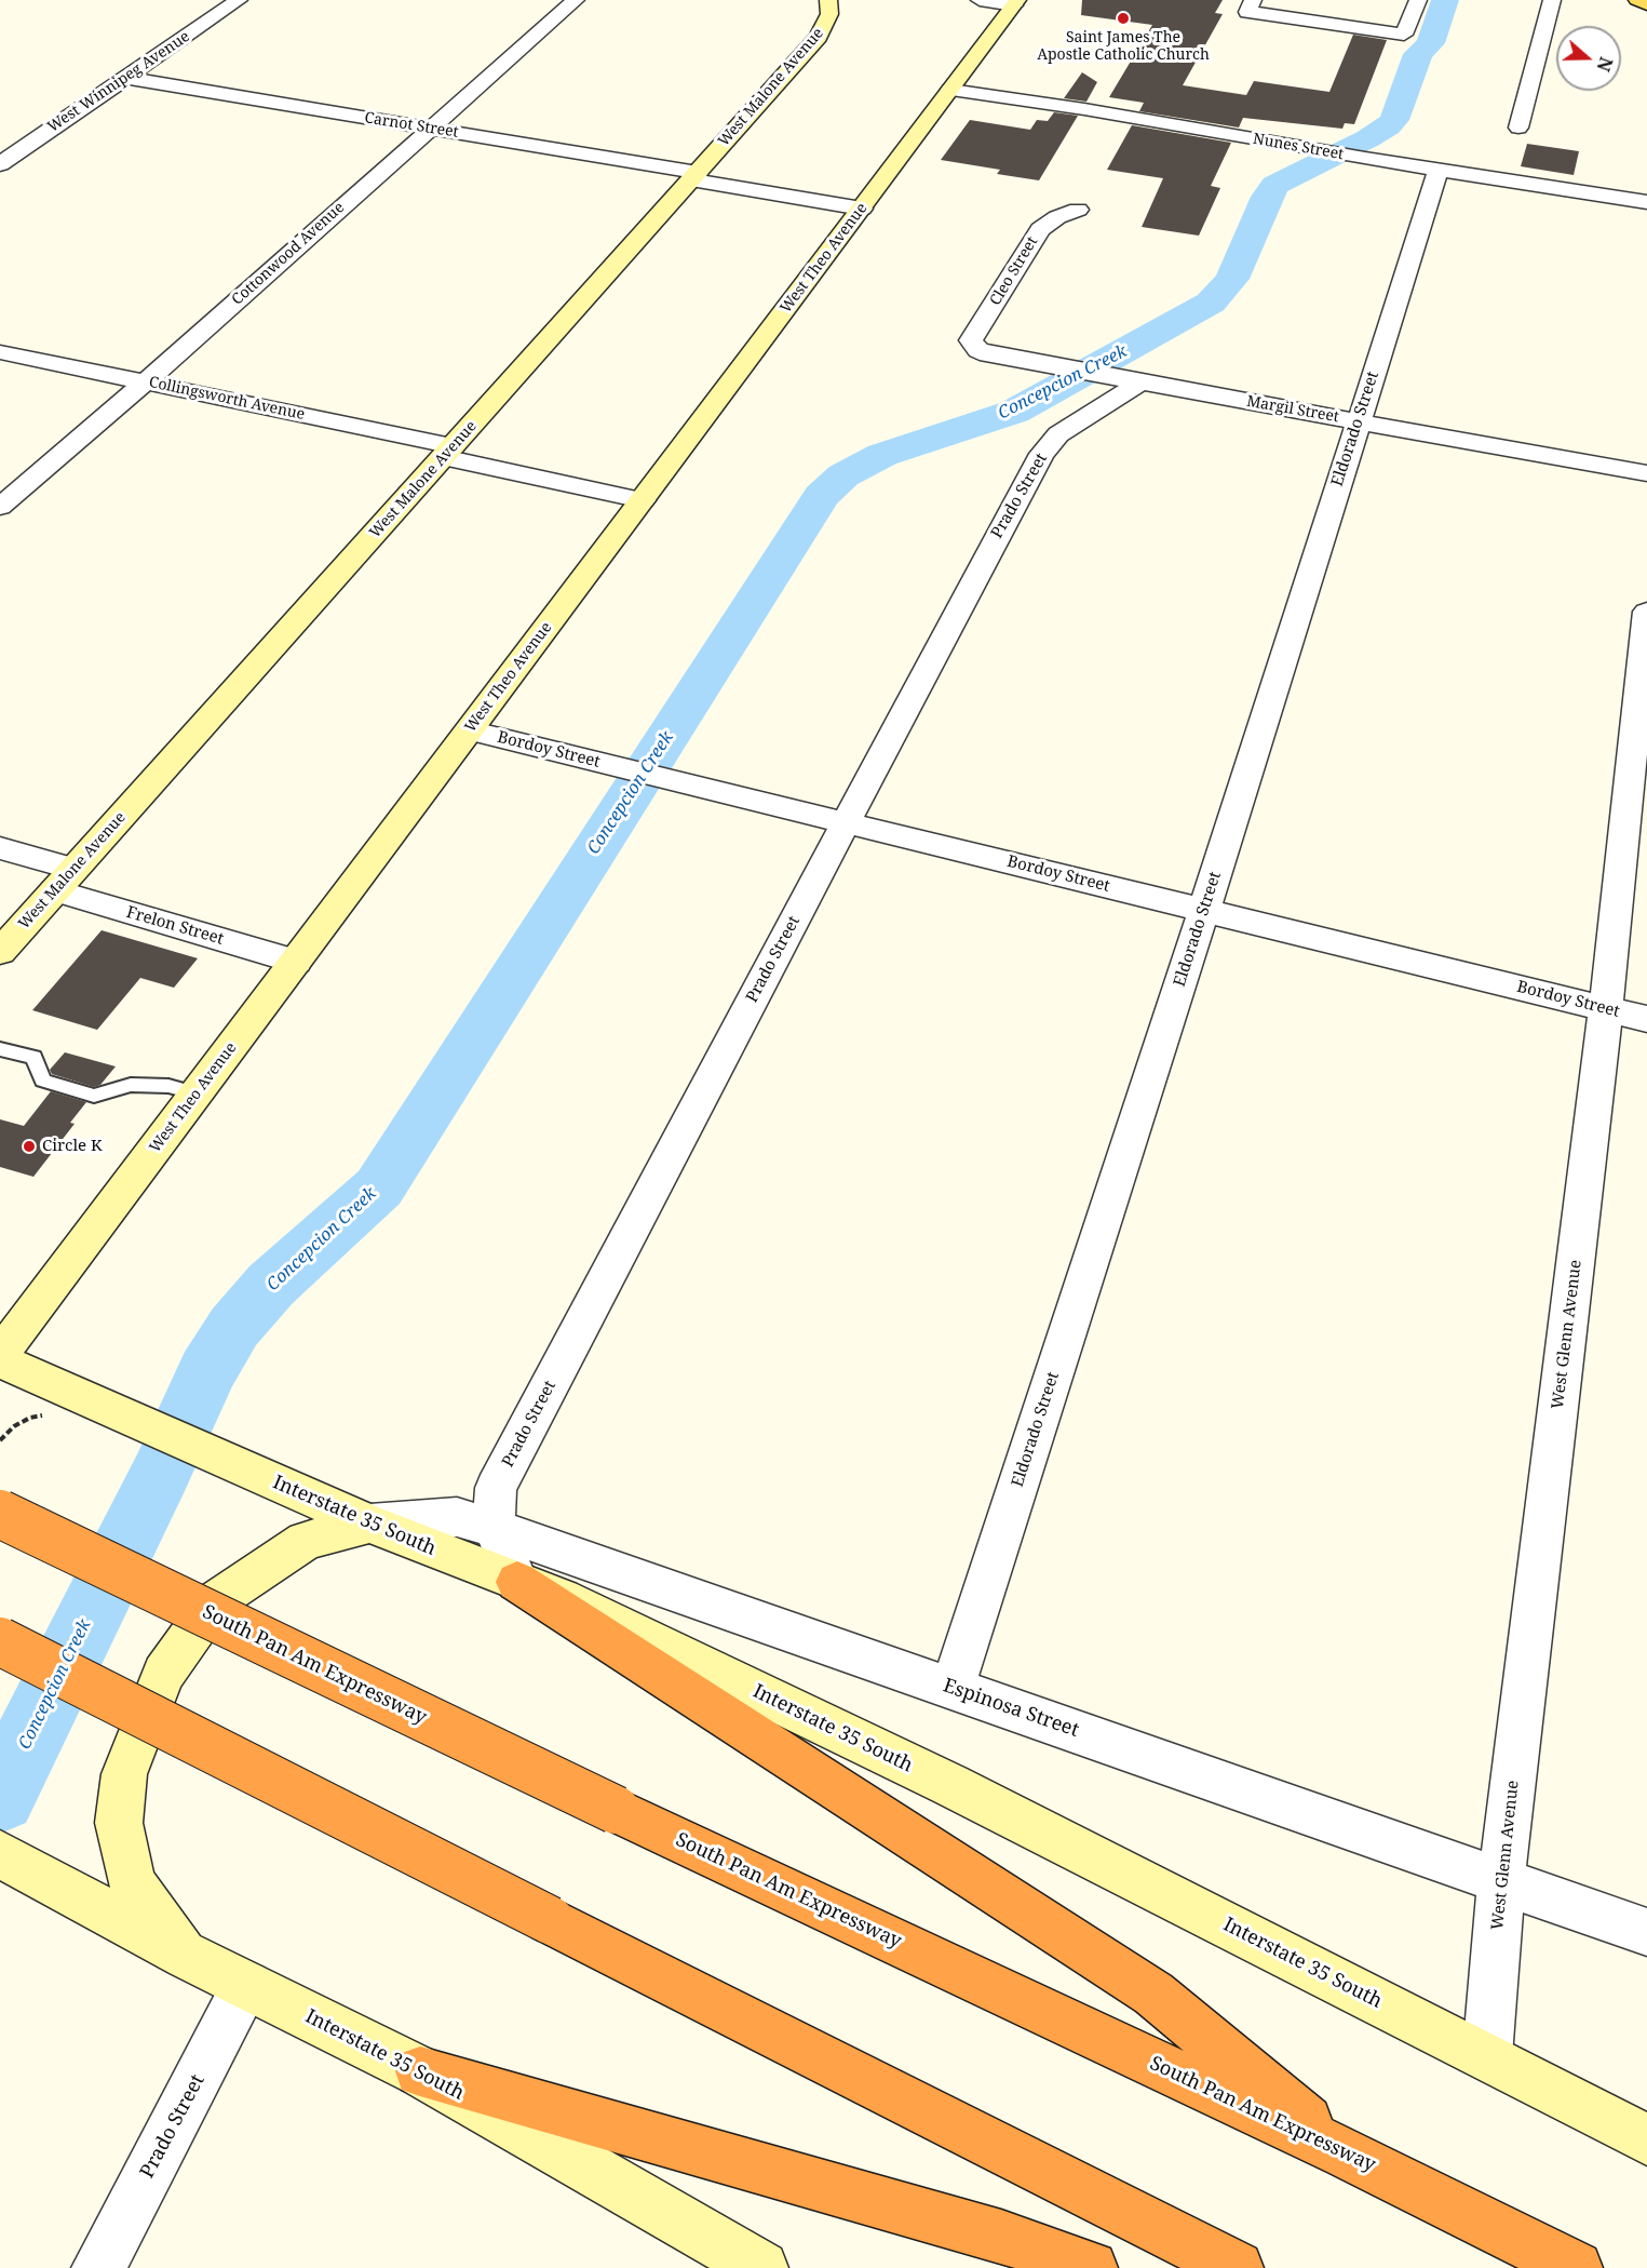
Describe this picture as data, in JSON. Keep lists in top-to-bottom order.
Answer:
{
  "streets": {
    "highway": ["South Pan Am Expressway"],
    "street": [
      "West Winnipeg Avenue",
      "West Malone Avenue",
      "Carnot Street",
      "Nunes Street",
      "Cottonwood Avenue",
      "West Theo Avenue",
      "Cleo Street",
      "Collingsworth Avenue",
      "Margil Street",
      "Eldorado Street",
      "Prado Street",
      "Bordoy Street",
      "Frelon Street",
      "West Glenn Avenue",
      "Interstate 35 South",
      "Espinosa Street"
    ]
  },
  "crossings": [
    ["West Winnipeg Avenue", "Carnot Street"],
    ["West Malone Avenue", "Carnot Street"],
    ["West Malone Avenue", "Collingsworth Avenue"],
    ["West Malone Avenue", "Frelon Street"],
    ["Carnot Street", "Cottonwood Avenue"],
    ["Carnot Street", "West Theo Avenue"],
    ["Nunes Street", "West Theo Avenue"],
    ["Nunes Street", "Eldorado Street"],
    ["Cottonwood Avenue", "Collingsworth Avenue"],
    ["West Theo Avenue", "Collingsworth Avenue"],
    ["West Theo Avenue", "Bordoy Street"],
    ["West Theo Avenue", "Frelon Street"],
    ["West Theo Avenue", "Interstate 35 South"],
    ["Cleo Street", "Margil Street"],
    ["Margil Street", "Eldorado Street"],
    ["Margil Street", "Prado Street"],
    ["Eldorado Street", "Bordoy Street"],
    ["Eldorado Street", "Espinosa Street"],
    ["Prado Street", "Bordoy Street"],
    ["Prado Street", "Interstate 35 South"],
    ["Prado Street", "Espinosa Street"],
    ["Bordoy Street", "West Glenn Avenue"],
    ["West Glenn Avenue", "Interstate 35 South"],
    ["West Glenn Avenue", "Espinosa Street"],
    ["Interstate 35 South", "Espinosa Street"]
  ],
  "water": ["Concepcion Creek"],
  "places": ["Saint James The Apostle Catholic Church", "Circle K"],
  "north": "right"
}
